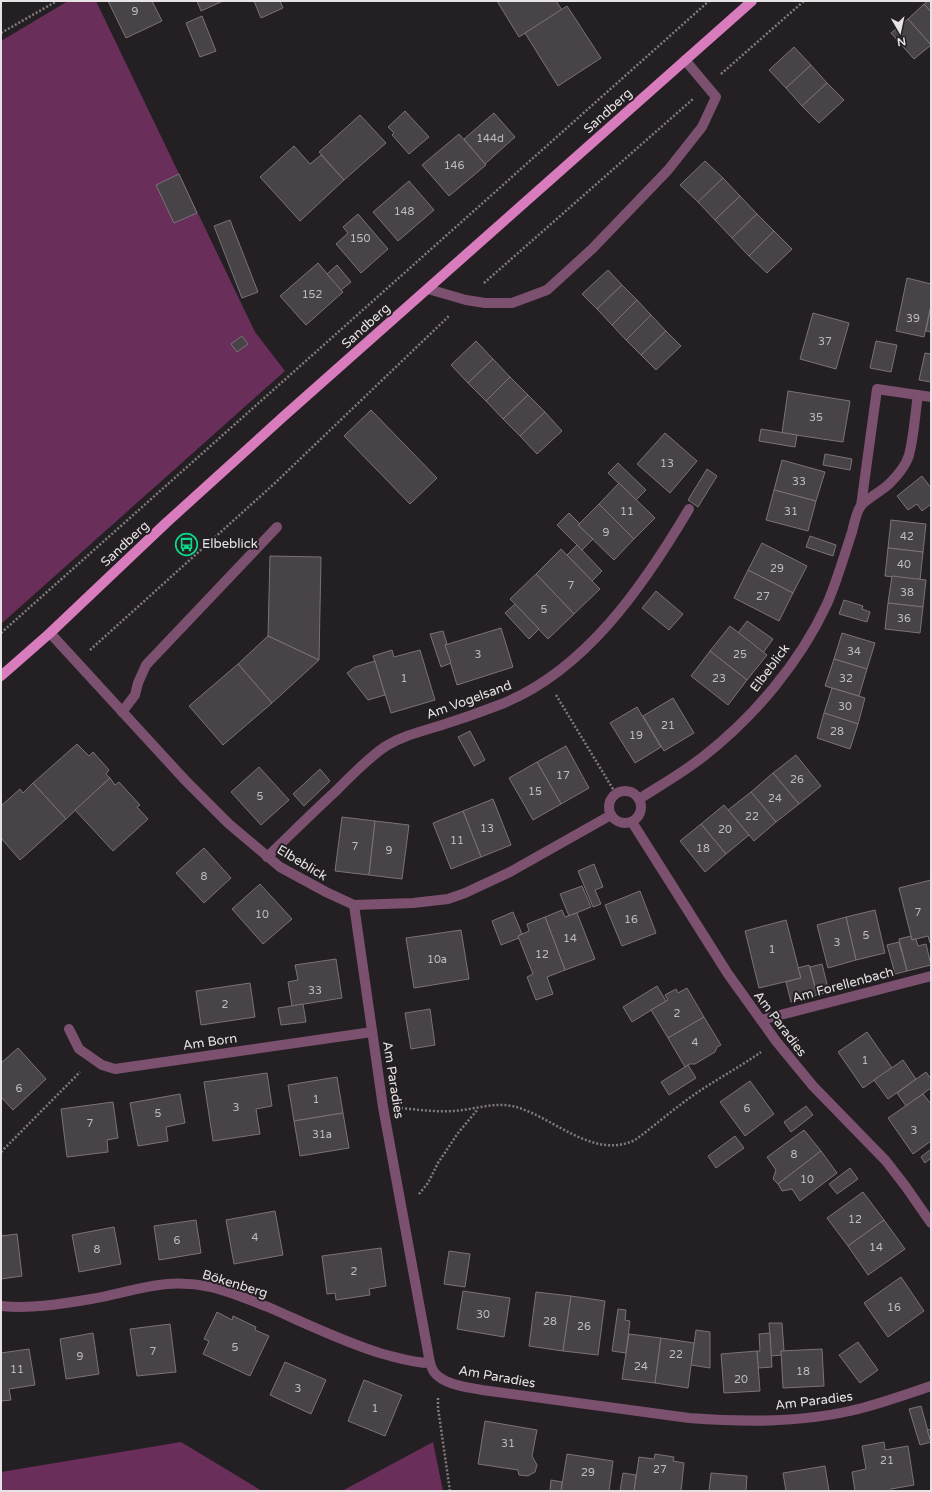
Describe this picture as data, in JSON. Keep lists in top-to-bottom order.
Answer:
{
  "streets": {
    "main road": ["Sandberg"],
    "street": [
      "Elbeblick",
      "Am Vogelsand",
      "Am Forellenbach",
      "Am Paradies",
      "Am Born",
      "Bökenberg"
    ]
  },
  "crossings": [
    ["Sandberg", "Elbeblick"],
    ["Elbeblick", "Am Vogelsand"],
    ["Elbeblick", "Am Paradies"],
    ["Am Forellenbach", "Am Paradies"],
    ["Am Paradies", "Am Born"],
    ["Am Paradies", "Bökenberg"]
  ],
  "places": {
    "bus stop": ["Elbeblick"]
  },
  "house_numbers": [
    "9",
    "144d",
    "146",
    "148",
    "150",
    "152",
    "39",
    "37",
    "35",
    "13",
    "33",
    "11",
    "31",
    "9",
    "42",
    "40",
    "29",
    "7",
    "38",
    "27",
    "5",
    "36",
    "34",
    "3",
    "25",
    "1",
    "23",
    "32",
    "30",
    "21",
    "28",
    "19",
    "17",
    "26",
    "15",
    "5",
    "24",
    "22",
    "13",
    "20",
    "11",
    "7",
    "18",
    "9",
    "8",
    "7",
    "10",
    "16",
    "5",
    "14",
    "3",
    "1",
    "12",
    "10a",
    "33",
    "2",
    "2",
    "4",
    "1",
    "6",
    "1",
    "3",
    "6",
    "5",
    "7",
    "3",
    "31a",
    "8",
    "10",
    "12",
    "4",
    "6",
    "14",
    "8",
    "2",
    "16",
    "30",
    "28",
    "26",
    "5",
    "7",
    "22",
    "9",
    "24",
    "11",
    "18",
    "20",
    "3",
    "1",
    "31",
    "21",
    "27",
    "29"
  ],
  "north": "bottom"
}
